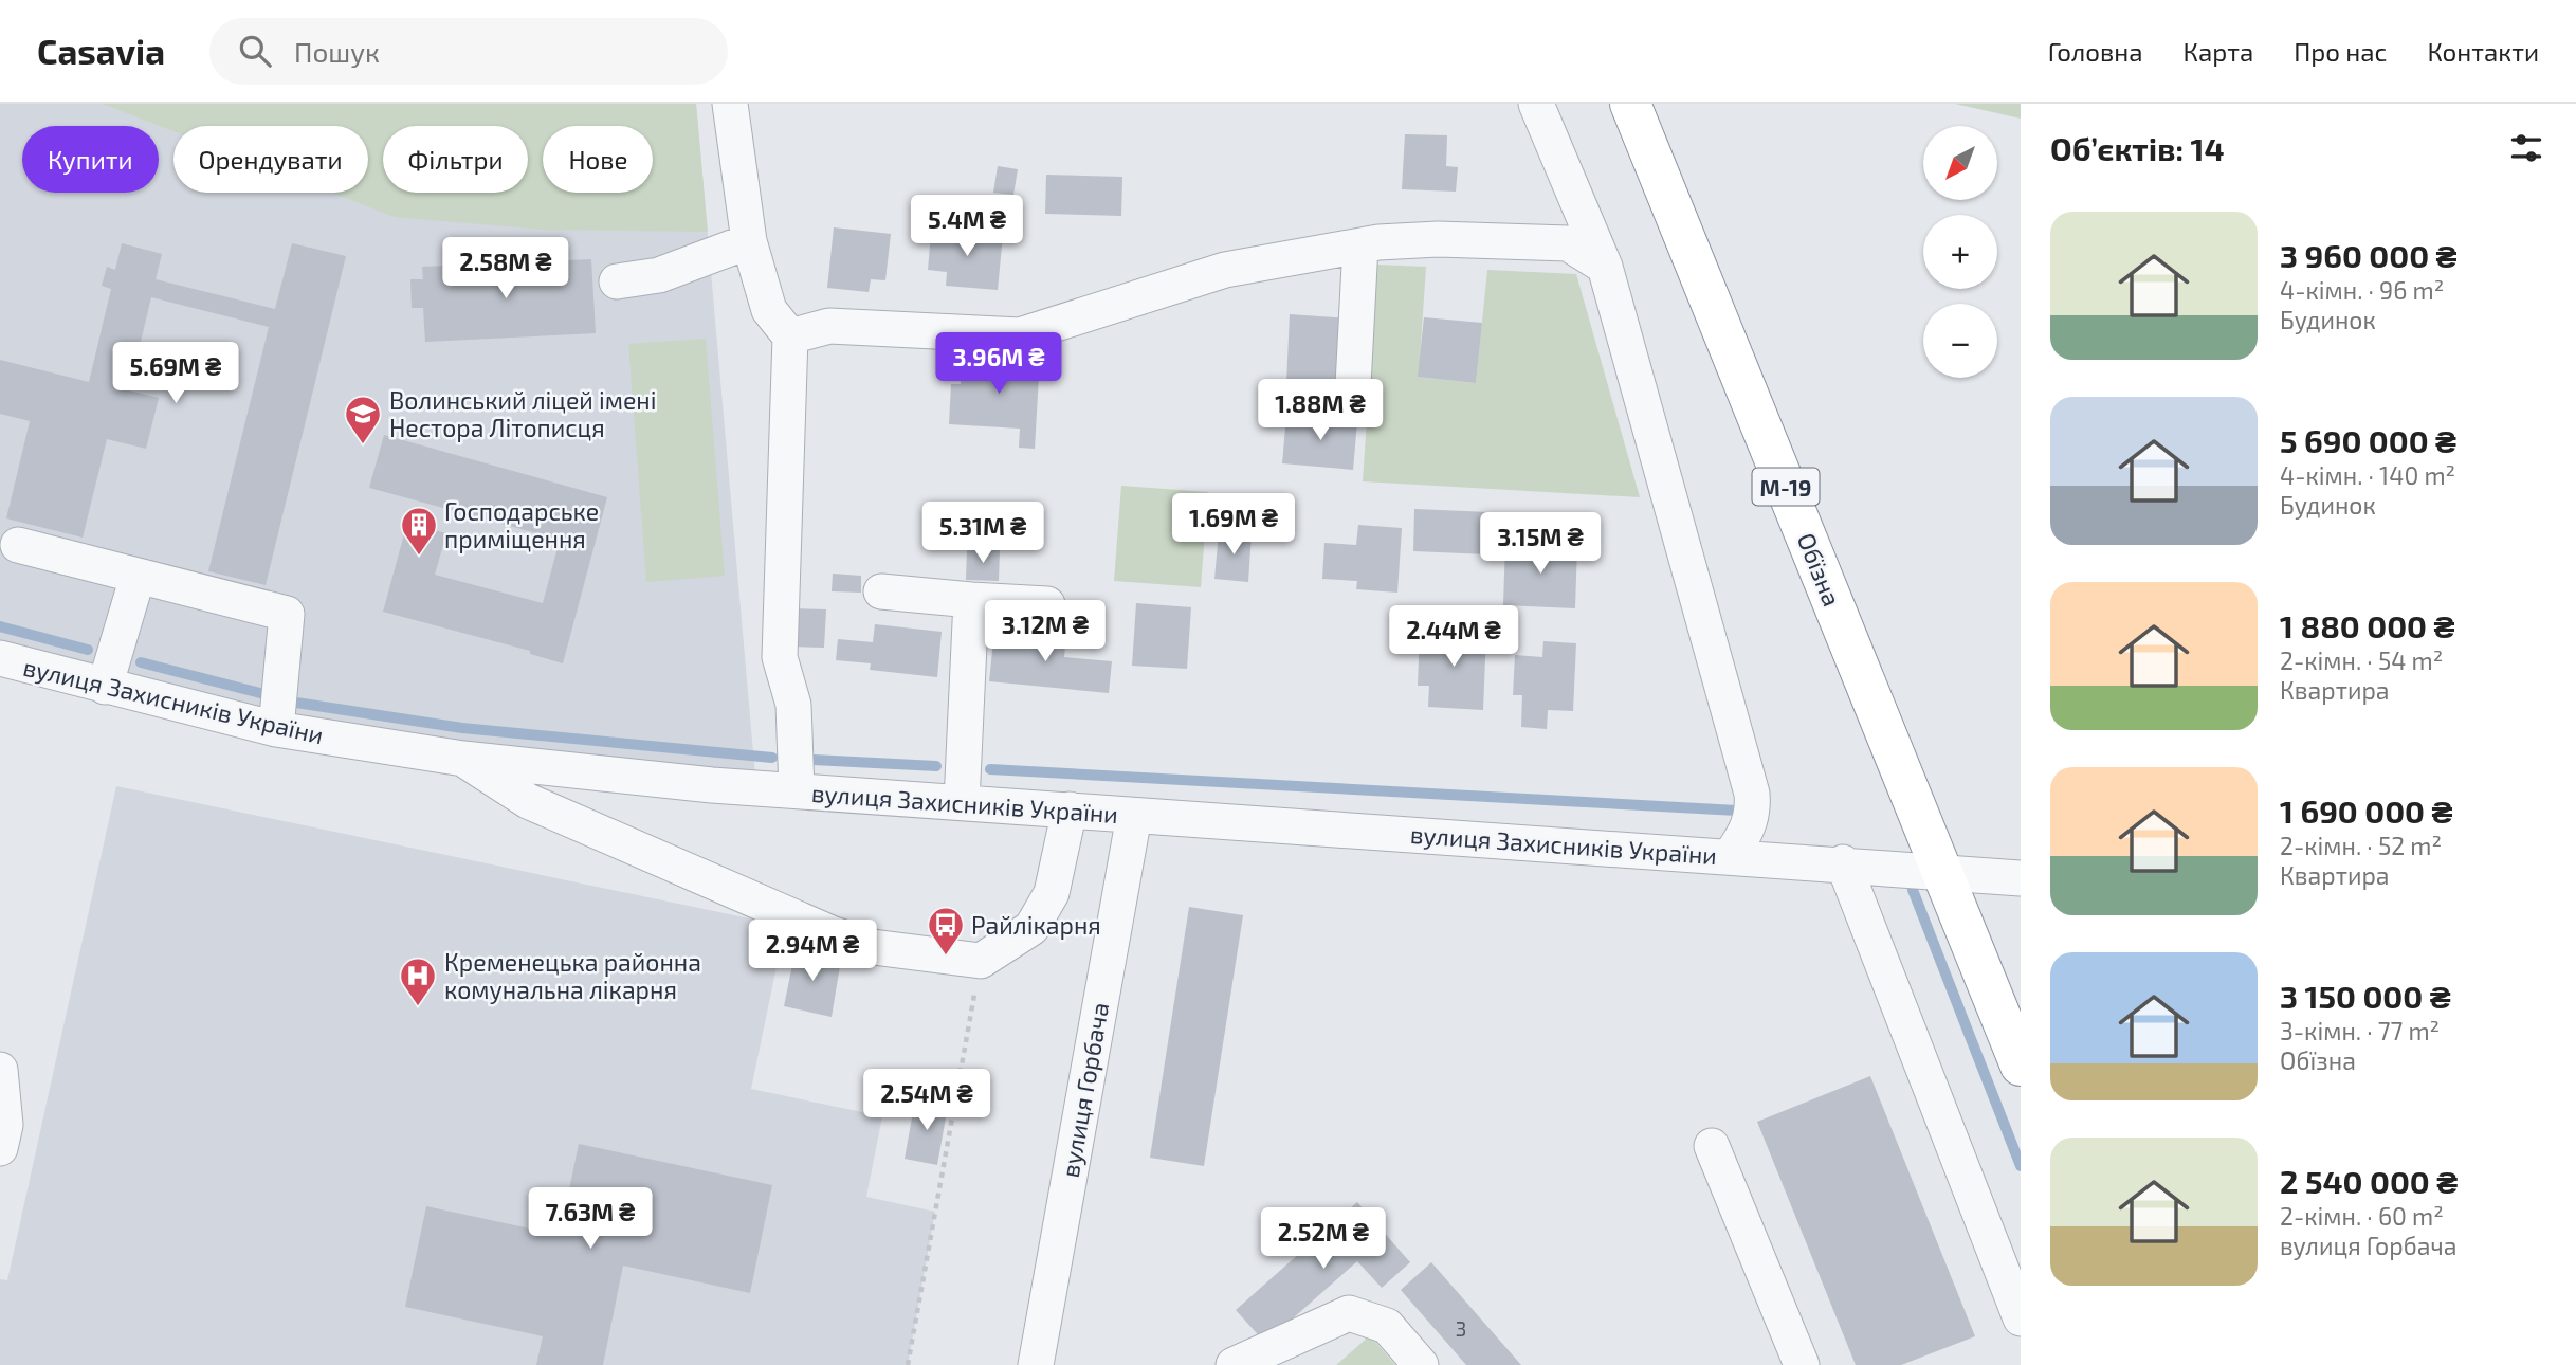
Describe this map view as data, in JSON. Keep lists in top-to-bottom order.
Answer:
{
  "streets": {
    "highway": ["М-19", "Обїзна"],
    "street": ["вулиця Захисників України", "вулиця Горбача"]
  },
  "crossings": [
    ["М-19", "Обїзна"],
    ["М-19", "вулиця Захисників України"],
    ["Обїзна", "вулиця Захисників України"],
    ["вулиця Захисників України", "вулиця Горбача"]
  ],
  "places": {
    "school or university": ["Волинський ліцей імені Нестора Літописця"],
    "building": ["Господарське приміщення"],
    "bus stop": ["Райлікарня"],
    "hospital": ["Кременецька районна комунальна лікарня"]
  },
  "house_numbers": ["3"],
  "north": "bottom left",
  "page": {
    "header": "Casavia",
    "search": "Пошук",
    "nav": [
      "Головна",
      "Карта",
      "Про нас",
      "Контакти"
    ],
    "heading": "Об’єктів: 14",
    "map_buttons": ["+", "−"],
    "chip": [
      "Купити",
      "Орендувати",
      "Фільтри",
      "Нове"
    ],
    "list": [
      {
        "name": "3 960 000 ₴",
        "note": "4-кімн. · 96 m² · Будинок"
      },
      {
        "name": "5 690 000 ₴",
        "note": "4-кімн. · 140 m² · Будинок"
      },
      {
        "name": "1 880 000 ₴",
        "note": "2-кімн. · 54 m² · Квартира"
      },
      {
        "name": "1 690 000 ₴",
        "note": "2-кімн. · 52 m² · Квартира"
      },
      {
        "name": "3 150 000 ₴",
        "note": "3-кімн. · 77 m² · Обїзна"
      },
      {
        "name": "2 540 000 ₴",
        "note": "2-кімн. · 60 m² · вулиця Горбача"
      }
    ],
    "price": [
      "5.4M ₴",
      "2.58M ₴",
      "3.96M ₴",
      "5.69M ₴",
      "1.88M ₴",
      "1.69M ₴",
      "5.31M ₴",
      "3.15M ₴",
      "3.12M ₴",
      "2.44M ₴",
      "2.94M ₴",
      "2.54M ₴",
      "7.63M ₴",
      "2.52M ₴"
    ]
  }
}
